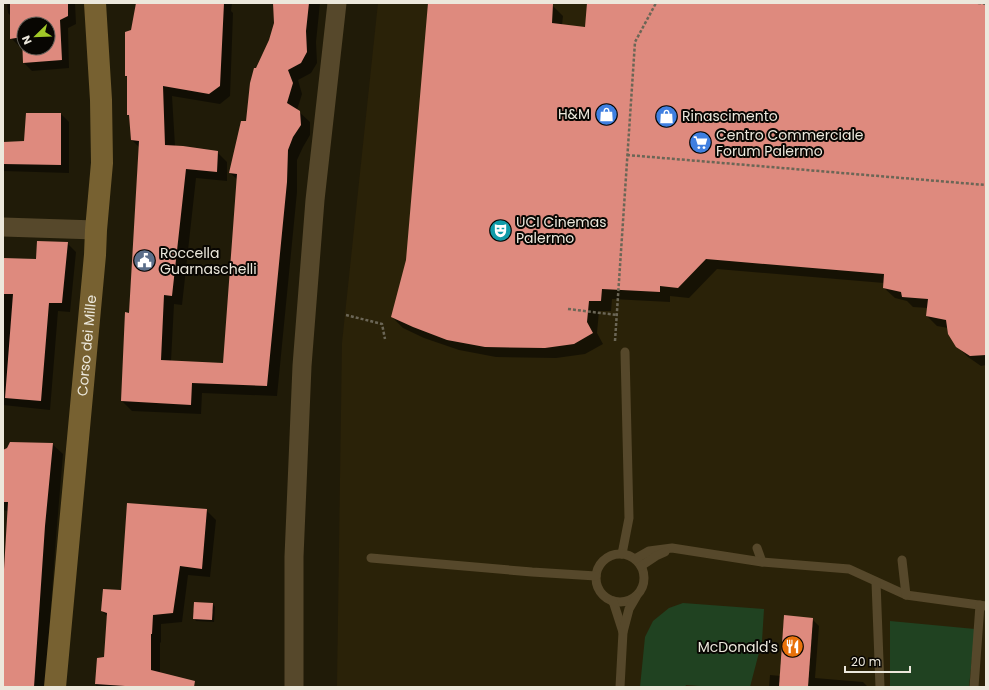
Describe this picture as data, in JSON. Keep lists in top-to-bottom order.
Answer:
{
  "streets": {
    "street": ["Corso dei Mille"]
  },
  "places": {
    "shop": ["H&M", "Rinascimento"],
    "supermarket": ["Centro Commerciale Forum Palermo"],
    "theatre": ["UCI Cinemas Palermo"],
    "public building": ["Roccella Guarnaschelli"],
    "restaurant": ["McDonald's"]
  },
  "scale_bar": "20 m",
  "north": "bottom left"
}
